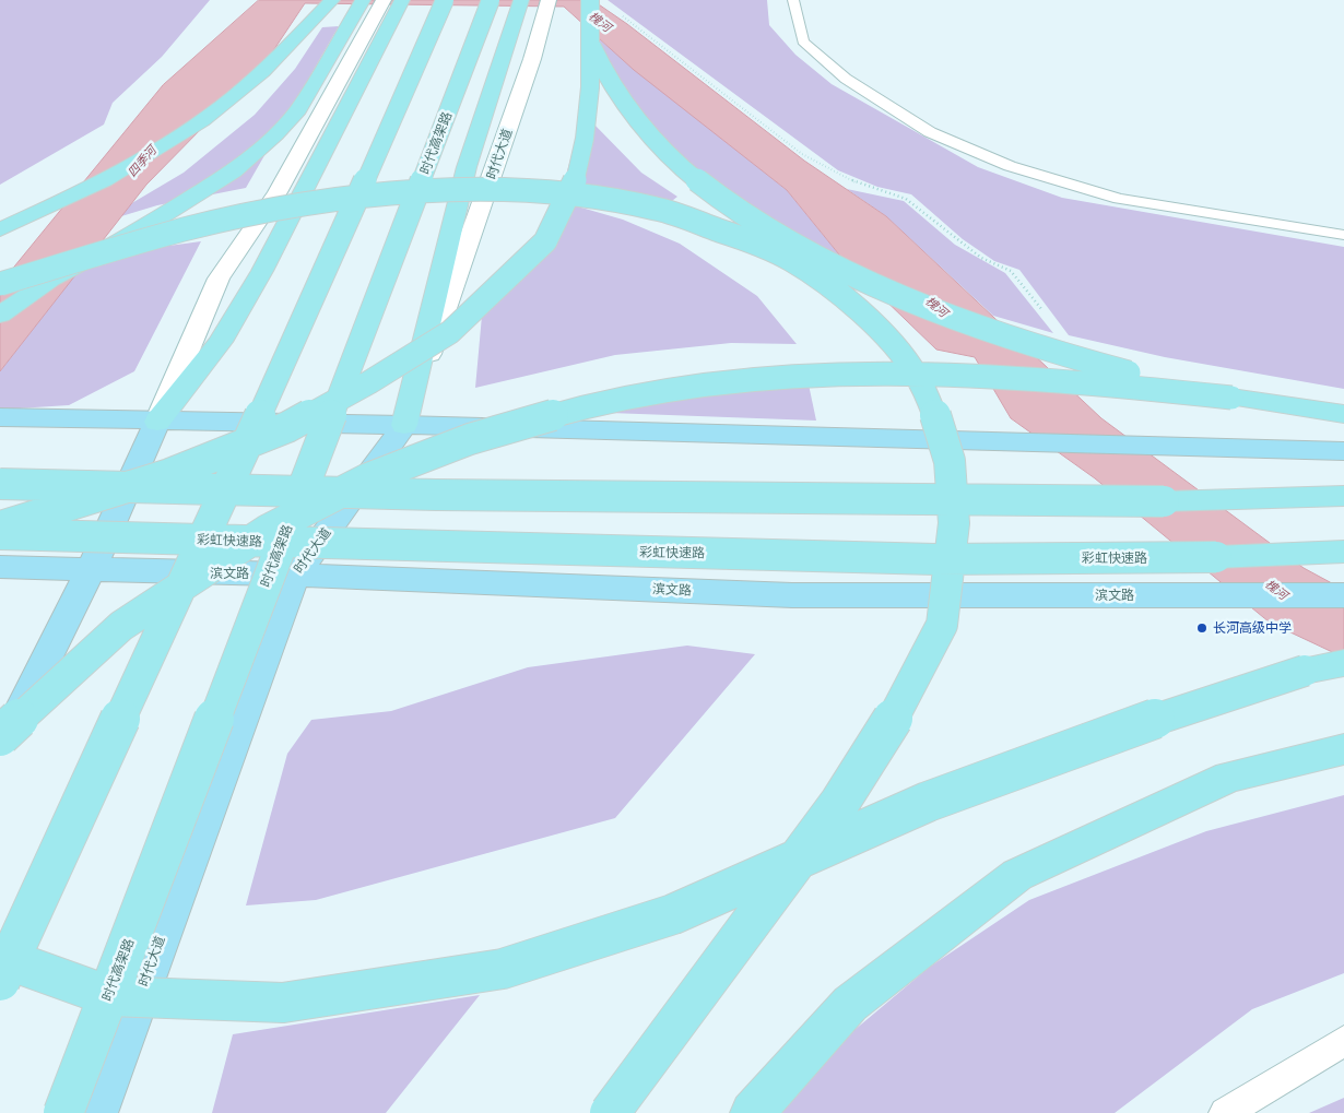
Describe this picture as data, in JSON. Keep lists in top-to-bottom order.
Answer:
{
  "streets": {
    "highway": ["时代高架路", "彩虹快速路"],
    "main road": ["时代大道", "滨文路"]
  },
  "crossings": [
    ["时代大道", "滨文路"]
  ],
  "water": ["槐河", "四季河"],
  "places": ["长河高级中学"]
}
